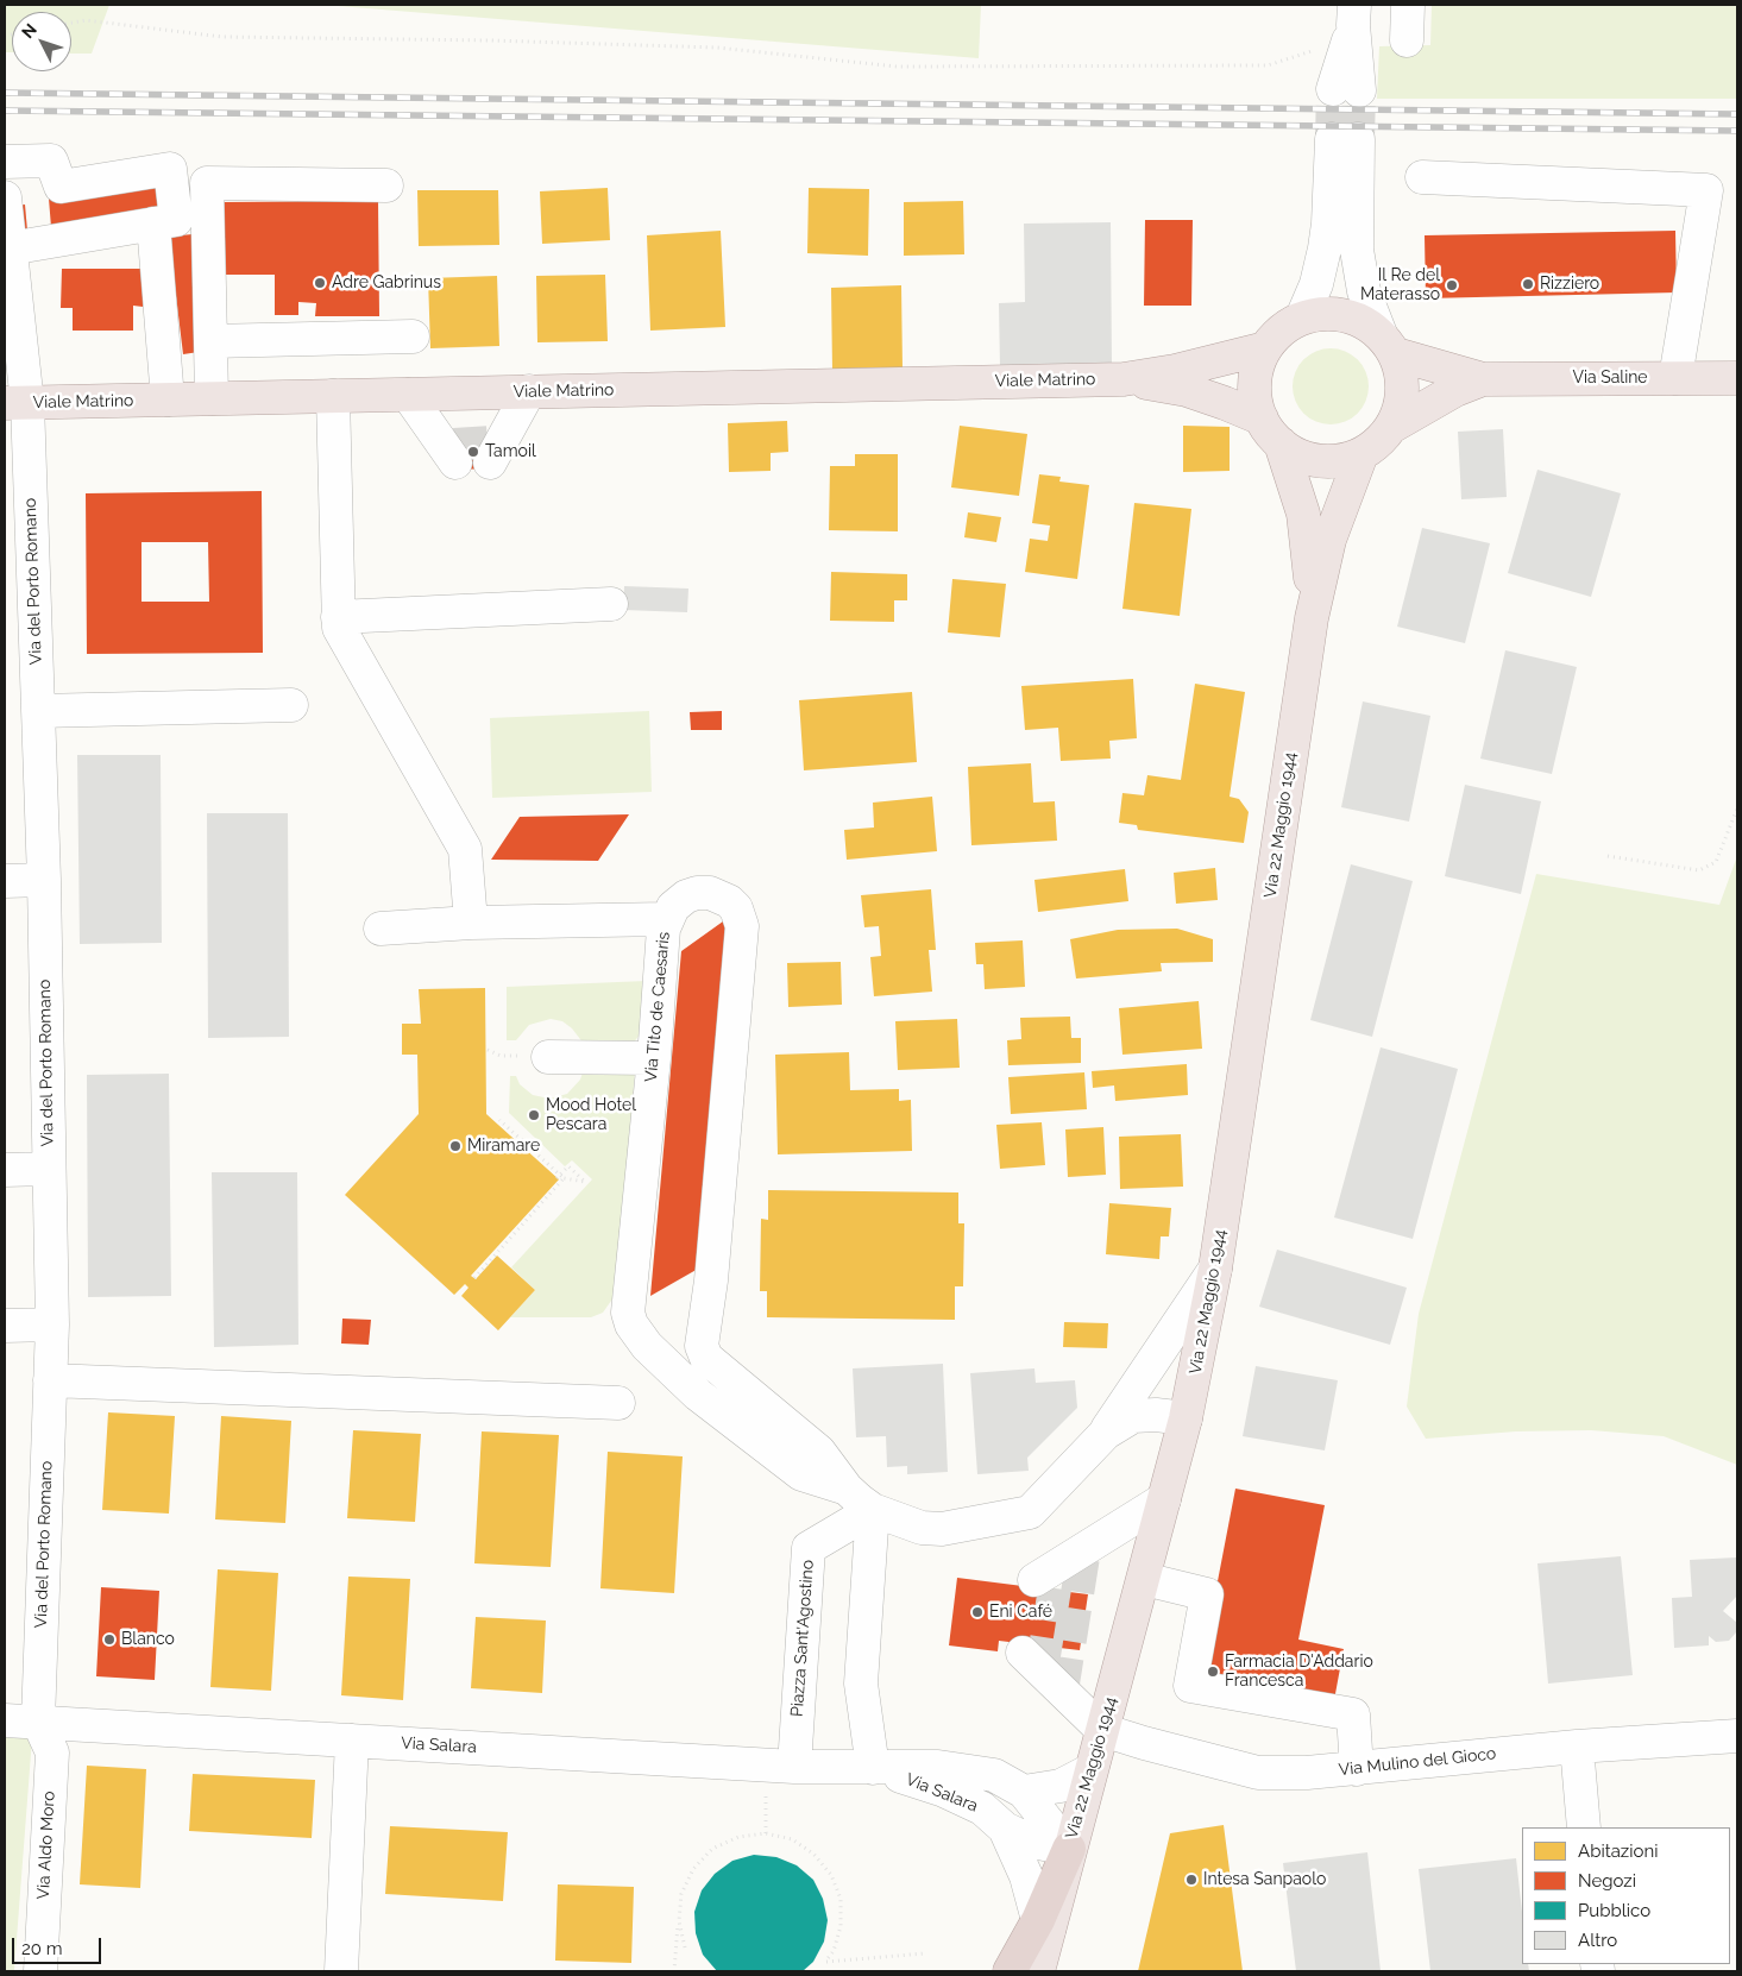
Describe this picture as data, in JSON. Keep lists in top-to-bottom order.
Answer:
{
  "streets": {
    "main road": ["Via Saline", "Viale Matrino", "Via 22 Maggio 1944"],
    "street": [
      "Via del Porto Romano",
      "Via Tito de Caesaris",
      "Piazza Sant'Agostino",
      "Via Salara",
      "Via Mulino del Gioco",
      "Via Aldo Moro"
    ]
  },
  "crossings": [
    ["Via Saline", "Viale Matrino"],
    ["Via Saline", "Via 22 Maggio 1944"],
    ["Viale Matrino", "Via del Porto Romano"],
    ["Viale Matrino", "Via 22 Maggio 1944"],
    ["Via del Porto Romano", "Via Salara"],
    ["Via del Porto Romano", "Via Aldo Moro"],
    ["Via 22 Maggio 1944", "Via Tito de Caesaris"],
    ["Via 22 Maggio 1944", "Via Salara"],
    ["Via 22 Maggio 1944", "Via Mulino del Gioco"],
    ["Via Tito de Caesaris", "Piazza Sant'Agostino"],
    ["Piazza Sant'Agostino", "Via Salara"],
    ["Via Salara", "Via Aldo Moro"]
  ],
  "places": [
    "Adre Gabrinus",
    "Rizziero",
    "Il Re del Materasso",
    "Tamoil",
    "Mood Hotel Pescara",
    "Miramare",
    "Eni Café",
    "Blanco",
    "Farmacia D'Addario Francesca",
    "Intesa Sanpaolo"
  ],
  "legend": [
    "Abitazioni",
    "Negozi",
    "Pubblico",
    "Altro"
  ],
  "scale_bar": "20 m",
  "north": "top left"
}
